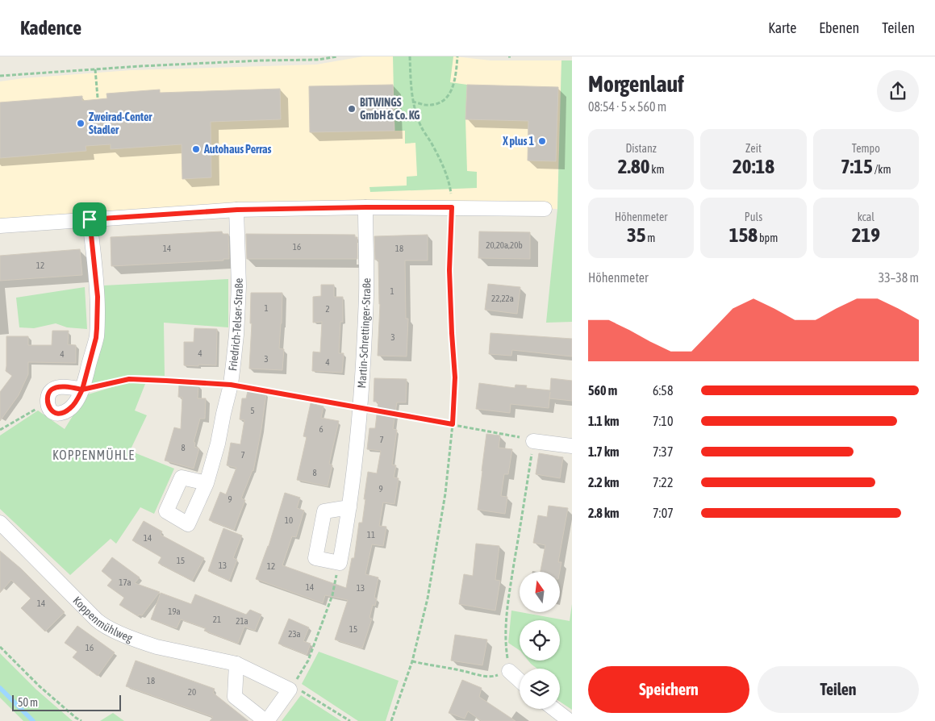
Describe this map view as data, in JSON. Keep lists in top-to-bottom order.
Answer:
{
  "streets": {
    "street": ["Friedrich-Telser-Straße", "Martin-Schrettinger-Straße", "Koppenmühlweg"]
  },
  "districts": ["KOPPENMÜHLE"],
  "places": [
    "BITWINGS GmbH & Co. KG",
    "Zweirad-Center Stadler",
    "X plus 1",
    "Autohaus Perras"
  ],
  "house_numbers": [
    "20,20a,20b",
    "16",
    "14",
    "18",
    "12",
    "1",
    "22,22a",
    "1",
    "2",
    "3",
    "4",
    "4",
    "3",
    "4",
    "5",
    "6",
    "7",
    "8",
    "7",
    "8",
    "9",
    "9",
    "10",
    "11",
    "14",
    "15",
    "13",
    "12",
    "17a",
    "14",
    "13",
    "14",
    "19a",
    "21",
    "21a",
    "15",
    "23a",
    "16",
    "18",
    "20"
  ],
  "scale_bar": "50 m",
  "north": "top",
  "page": {
    "header": "Kadence",
    "nav": ["Karte", "Ebenen", "Teilen"],
    "heading": ["Morgenlauf", "08:54 · 5 × 560 m"],
    "stats": [
      ["Distanz", "2.80 km"],
      ["Zeit", "20:18"],
      ["Tempo", "7:15 /km"],
      ["Höhenmeter", "35 m"],
      ["Puls", "158 bpm"],
      ["kcal", "219"]
    ],
    "chart": ["Höhenmeter", "33–38 m"],
    "list": [
      {
        "name": "560 m",
        "note": "6:58"
      },
      {
        "name": "1.1 km",
        "note": "7:10"
      },
      {
        "name": "1.7 km",
        "note": "7:37"
      },
      {
        "name": "2.2 km",
        "note": "7:22"
      },
      {
        "name": "2.8 km",
        "note": "7:07"
      }
    ],
    "buttons": ["Speichern", "Teilen"],
    "scale": "50 m"
  }
}
